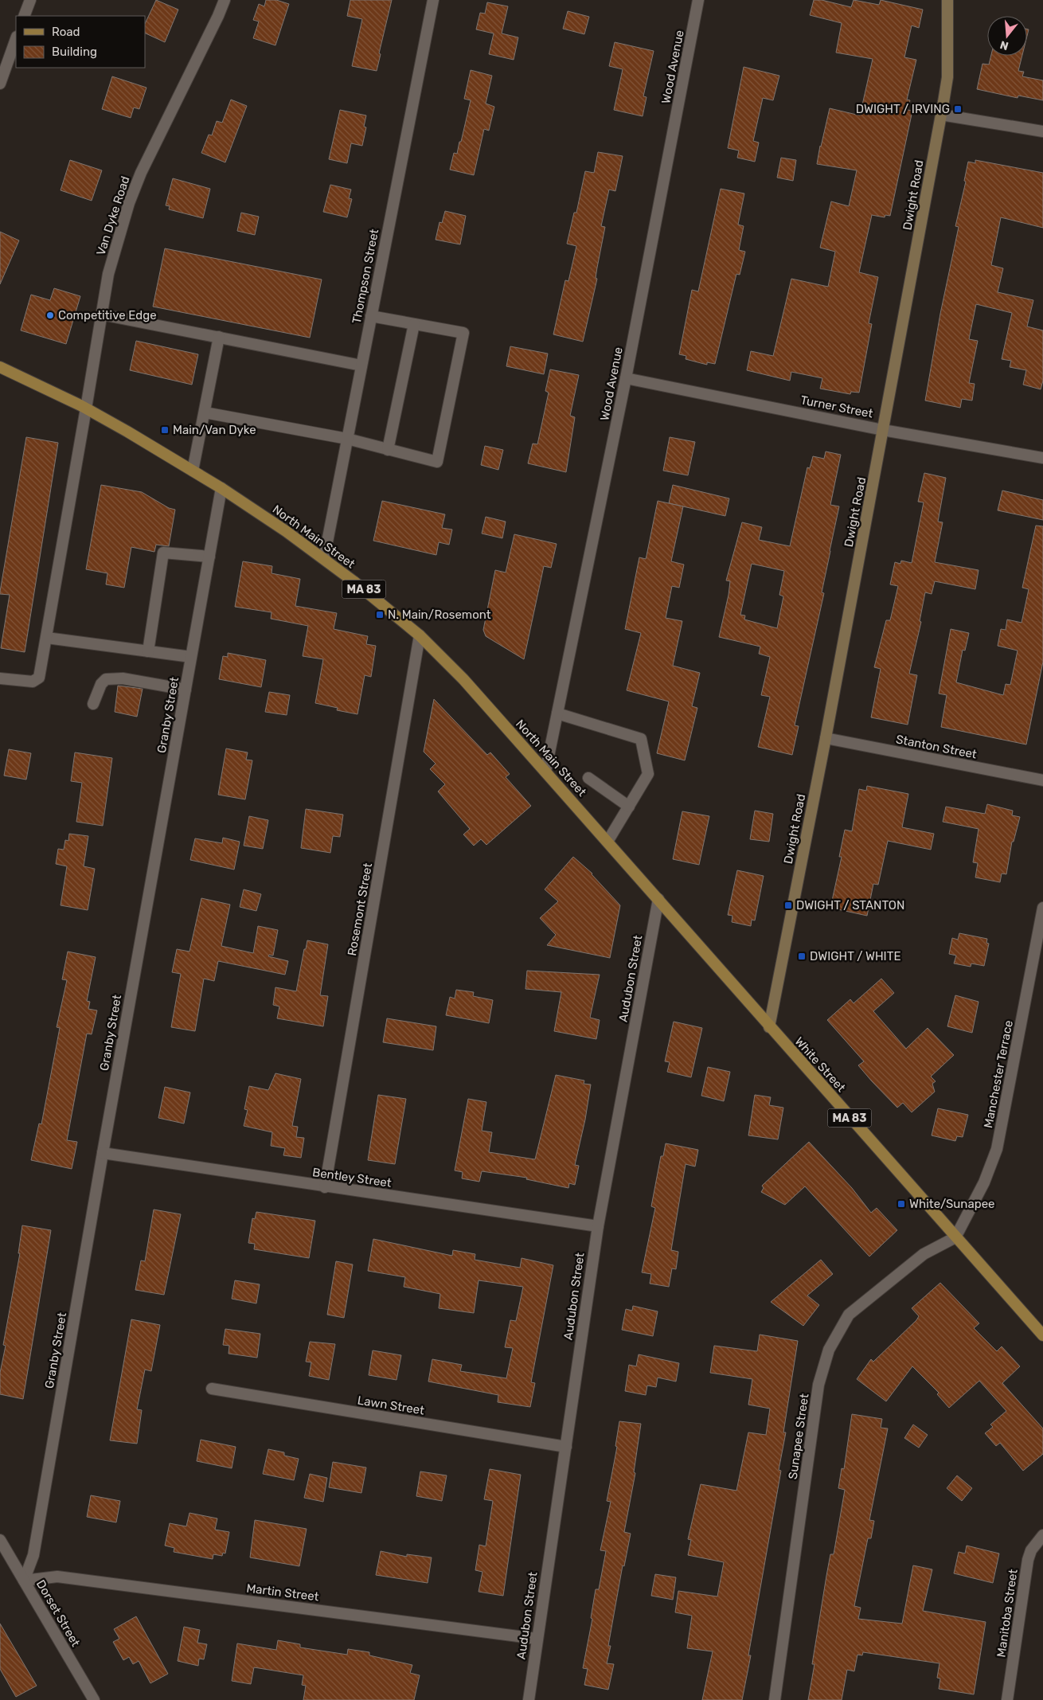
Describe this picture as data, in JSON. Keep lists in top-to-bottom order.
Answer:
{
  "streets": {
    "main road": [
      "Dwight Road",
      "North Main Street",
      "MA 83",
      "White Street"
    ],
    "street": [
      "Wood Avenue",
      "Van Dyke Road",
      "Thompson Street",
      "Turner Street",
      "Granby Street",
      "Stanton Street",
      "Rosemont Street",
      "Audubon Street",
      "Manchester Terrace",
      "Bentley Street",
      "Lawn Street",
      "Sunapee Street",
      "Martin Street",
      "Dorset Street",
      "Manitoba Street"
    ]
  },
  "crossings": [
    ["Wood Avenue", "Turner Street"],
    ["Wood Avenue", "North Main Street"],
    ["Dwight Road", "Turner Street"],
    ["Dwight Road", "Stanton Street"],
    ["Dwight Road", "White Street"],
    ["Van Dyke Road", "North Main Street"],
    ["Thompson Street", "North Main Street"],
    ["North Main Street", "Granby Street"],
    ["North Main Street", "Rosemont Street"],
    ["North Main Street", "Audubon Street"],
    ["North Main Street", "White Street"],
    ["Granby Street", "Bentley Street"],
    ["Granby Street", "Martin Street"],
    ["Granby Street", "Dorset Street"],
    ["Rosemont Street", "Bentley Street"],
    ["Audubon Street", "White Street"],
    ["Audubon Street", "Bentley Street"],
    ["Audubon Street", "Lawn Street"],
    ["Audubon Street", "Martin Street"],
    ["White Street", "Manchester Terrace"],
    ["White Street", "Sunapee Street"],
    ["Manchester Terrace", "Sunapee Street"],
    ["Martin Street", "Dorset Street"]
  ],
  "places": {
    "transit": [
      "DWIGHT / IRVING",
      "Main/Van Dyke",
      "N. Main/Rosemont",
      "DWIGHT / STANTON",
      "DWIGHT / WHITE",
      "White/Sunapee"
    ],
    "other": ["Competitive Edge"]
  },
  "legend": ["Road", "Building"],
  "north": "bottom"
}
